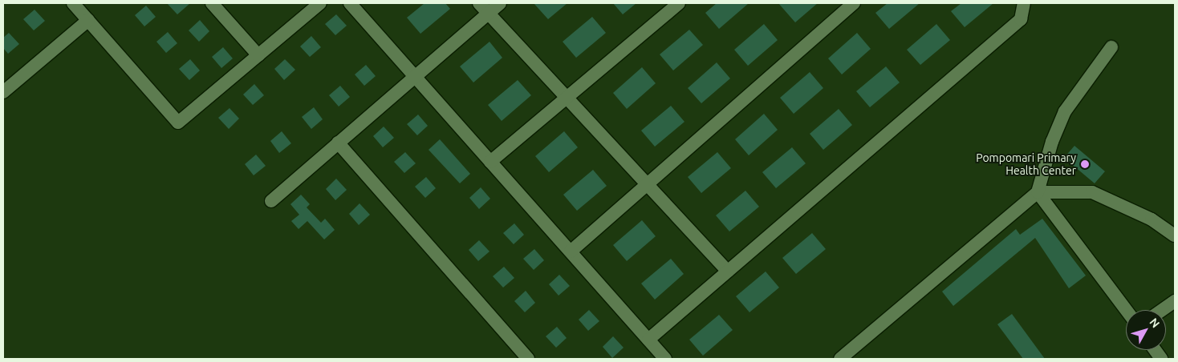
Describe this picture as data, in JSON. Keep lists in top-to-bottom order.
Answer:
{
  "places": ["Pompomari Primary Health Center"],
  "north": "top right"
}
